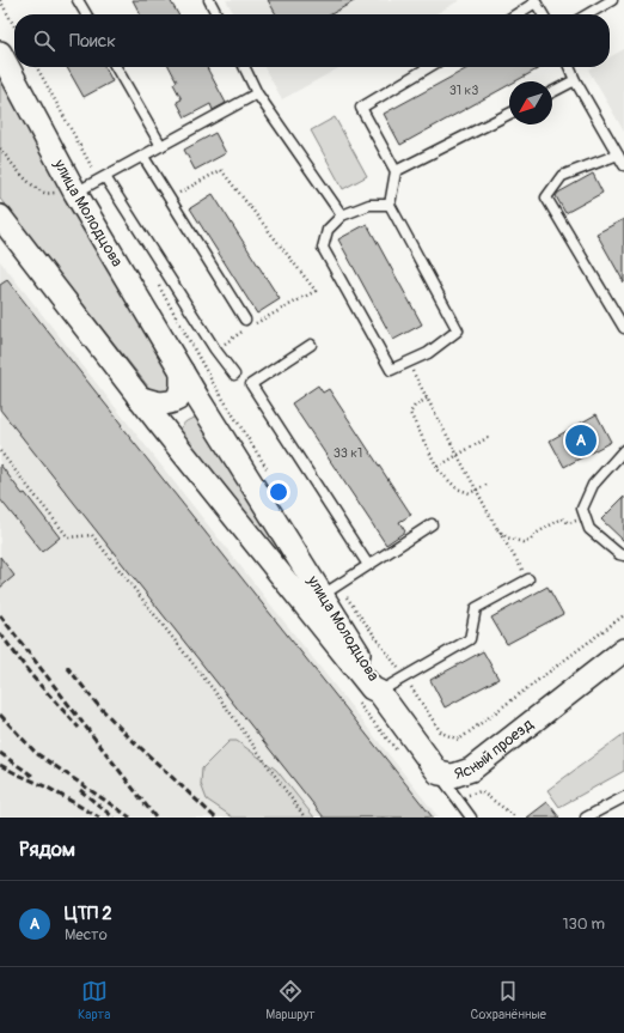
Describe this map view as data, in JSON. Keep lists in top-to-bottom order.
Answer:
{
  "streets": {
    "street": ["улица Молодцова", "Ясный проезд"]
  },
  "crossings": [
    ["улица Молодцова", "Ясный проезд"]
  ],
  "house_numbers": ["31 к3", "33 к1"],
  "north": "bottom left",
  "page": {
    "search": "Поиск",
    "pins": "A",
    "heading": "Рядом",
    "list": [
      {
        "mark": "A",
        "name": "ЦТП 2",
        "note": "Место",
        "value": "130 m"
      }
    ],
    "nav": ["Карта", "Маршрут", "Сохранённые"]
  }
}
